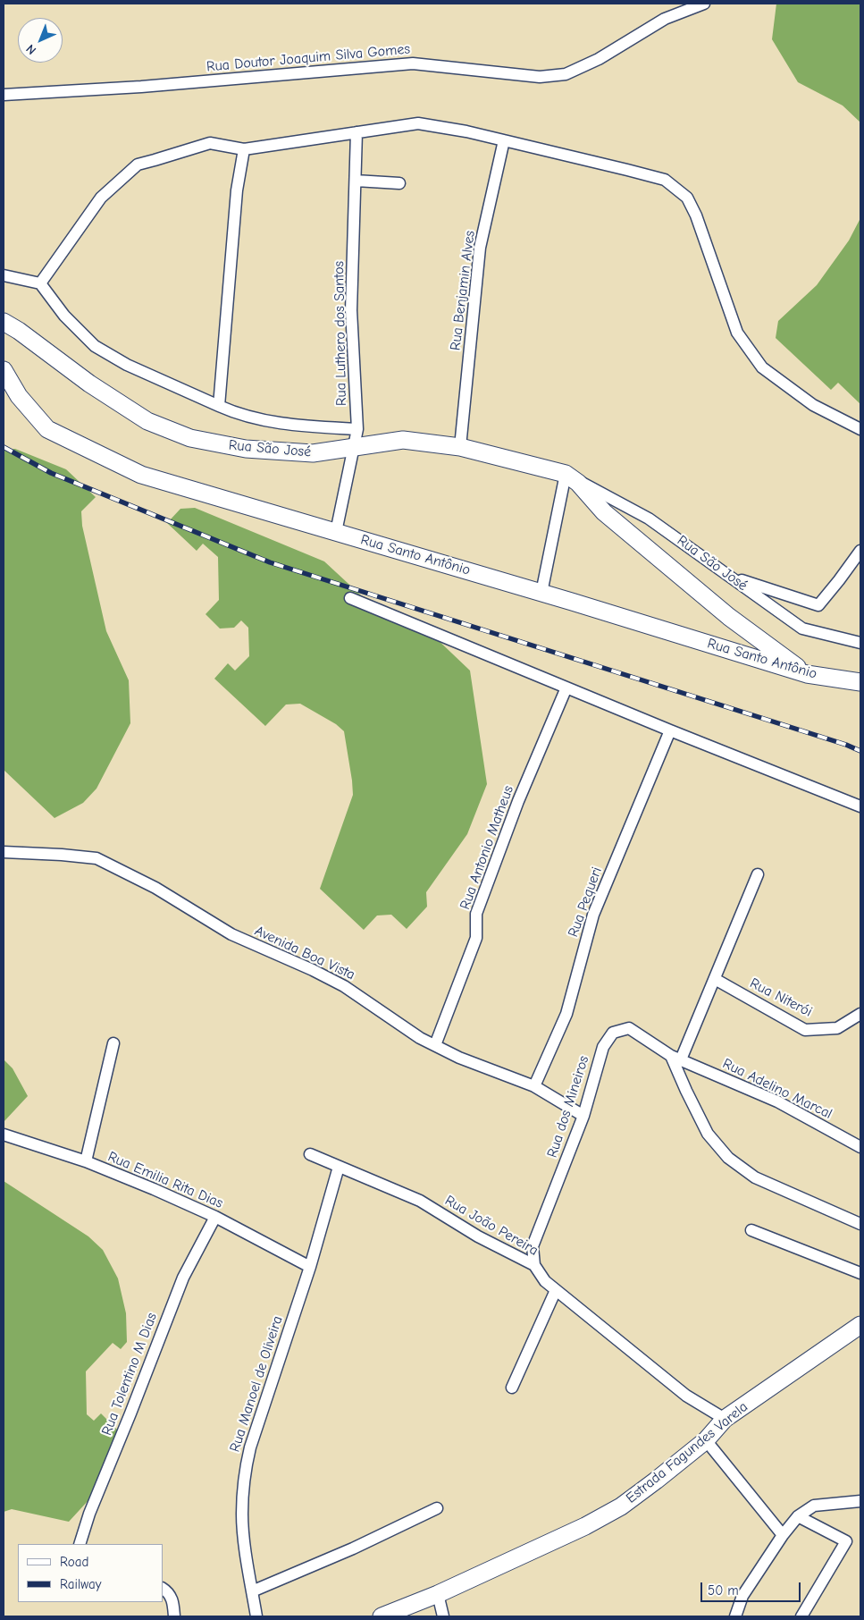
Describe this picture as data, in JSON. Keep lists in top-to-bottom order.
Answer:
{
  "streets": {
    "main road": ["Rua São José", "Rua Santo Antônio", "Estrada Fagundes Varela"],
    "street": [
      "Rua Doutor Joaquim Silva Gomes",
      "Rua Benjamin Alves",
      "Rua Luthero dos Santos",
      "Rua Antonio Matheus",
      "Rua Pequeri",
      "Avenida Boa Vista",
      "Rua Niterói",
      "Rua Adelino Marcal",
      "Rua dos Mineiros",
      "Rua Emilia Rita Dias",
      "Rua João Pereira",
      "Rua Tolentino M Dias",
      "Rua Manoel de Oliveira"
    ]
  },
  "crossings": [
    ["Rua Benjamin Alves", "Rua São José"],
    ["Rua Luthero dos Santos", "Rua São José"],
    ["Rua Luthero dos Santos", "Rua Santo Antônio"],
    ["Rua São José", "Rua Santo Antônio"],
    ["Rua Antonio Matheus", "Avenida Boa Vista"],
    ["Rua Pequeri", "Avenida Boa Vista"],
    ["Avenida Boa Vista", "Rua dos Mineiros"],
    ["Rua Adelino Marcal", "Rua dos Mineiros"],
    ["Rua dos Mineiros", "Rua João Pereira"],
    ["Rua Emilia Rita Dias", "Rua Tolentino M Dias"],
    ["Rua Emilia Rita Dias", "Rua Manoel de Oliveira"],
    ["Rua João Pereira", "Rua Manoel de Oliveira"],
    ["Rua João Pereira", "Estrada Fagundes Varela"]
  ],
  "legend": ["Road", "Railway"],
  "scale_bar": "50 m",
  "north": "bottom left"
}
